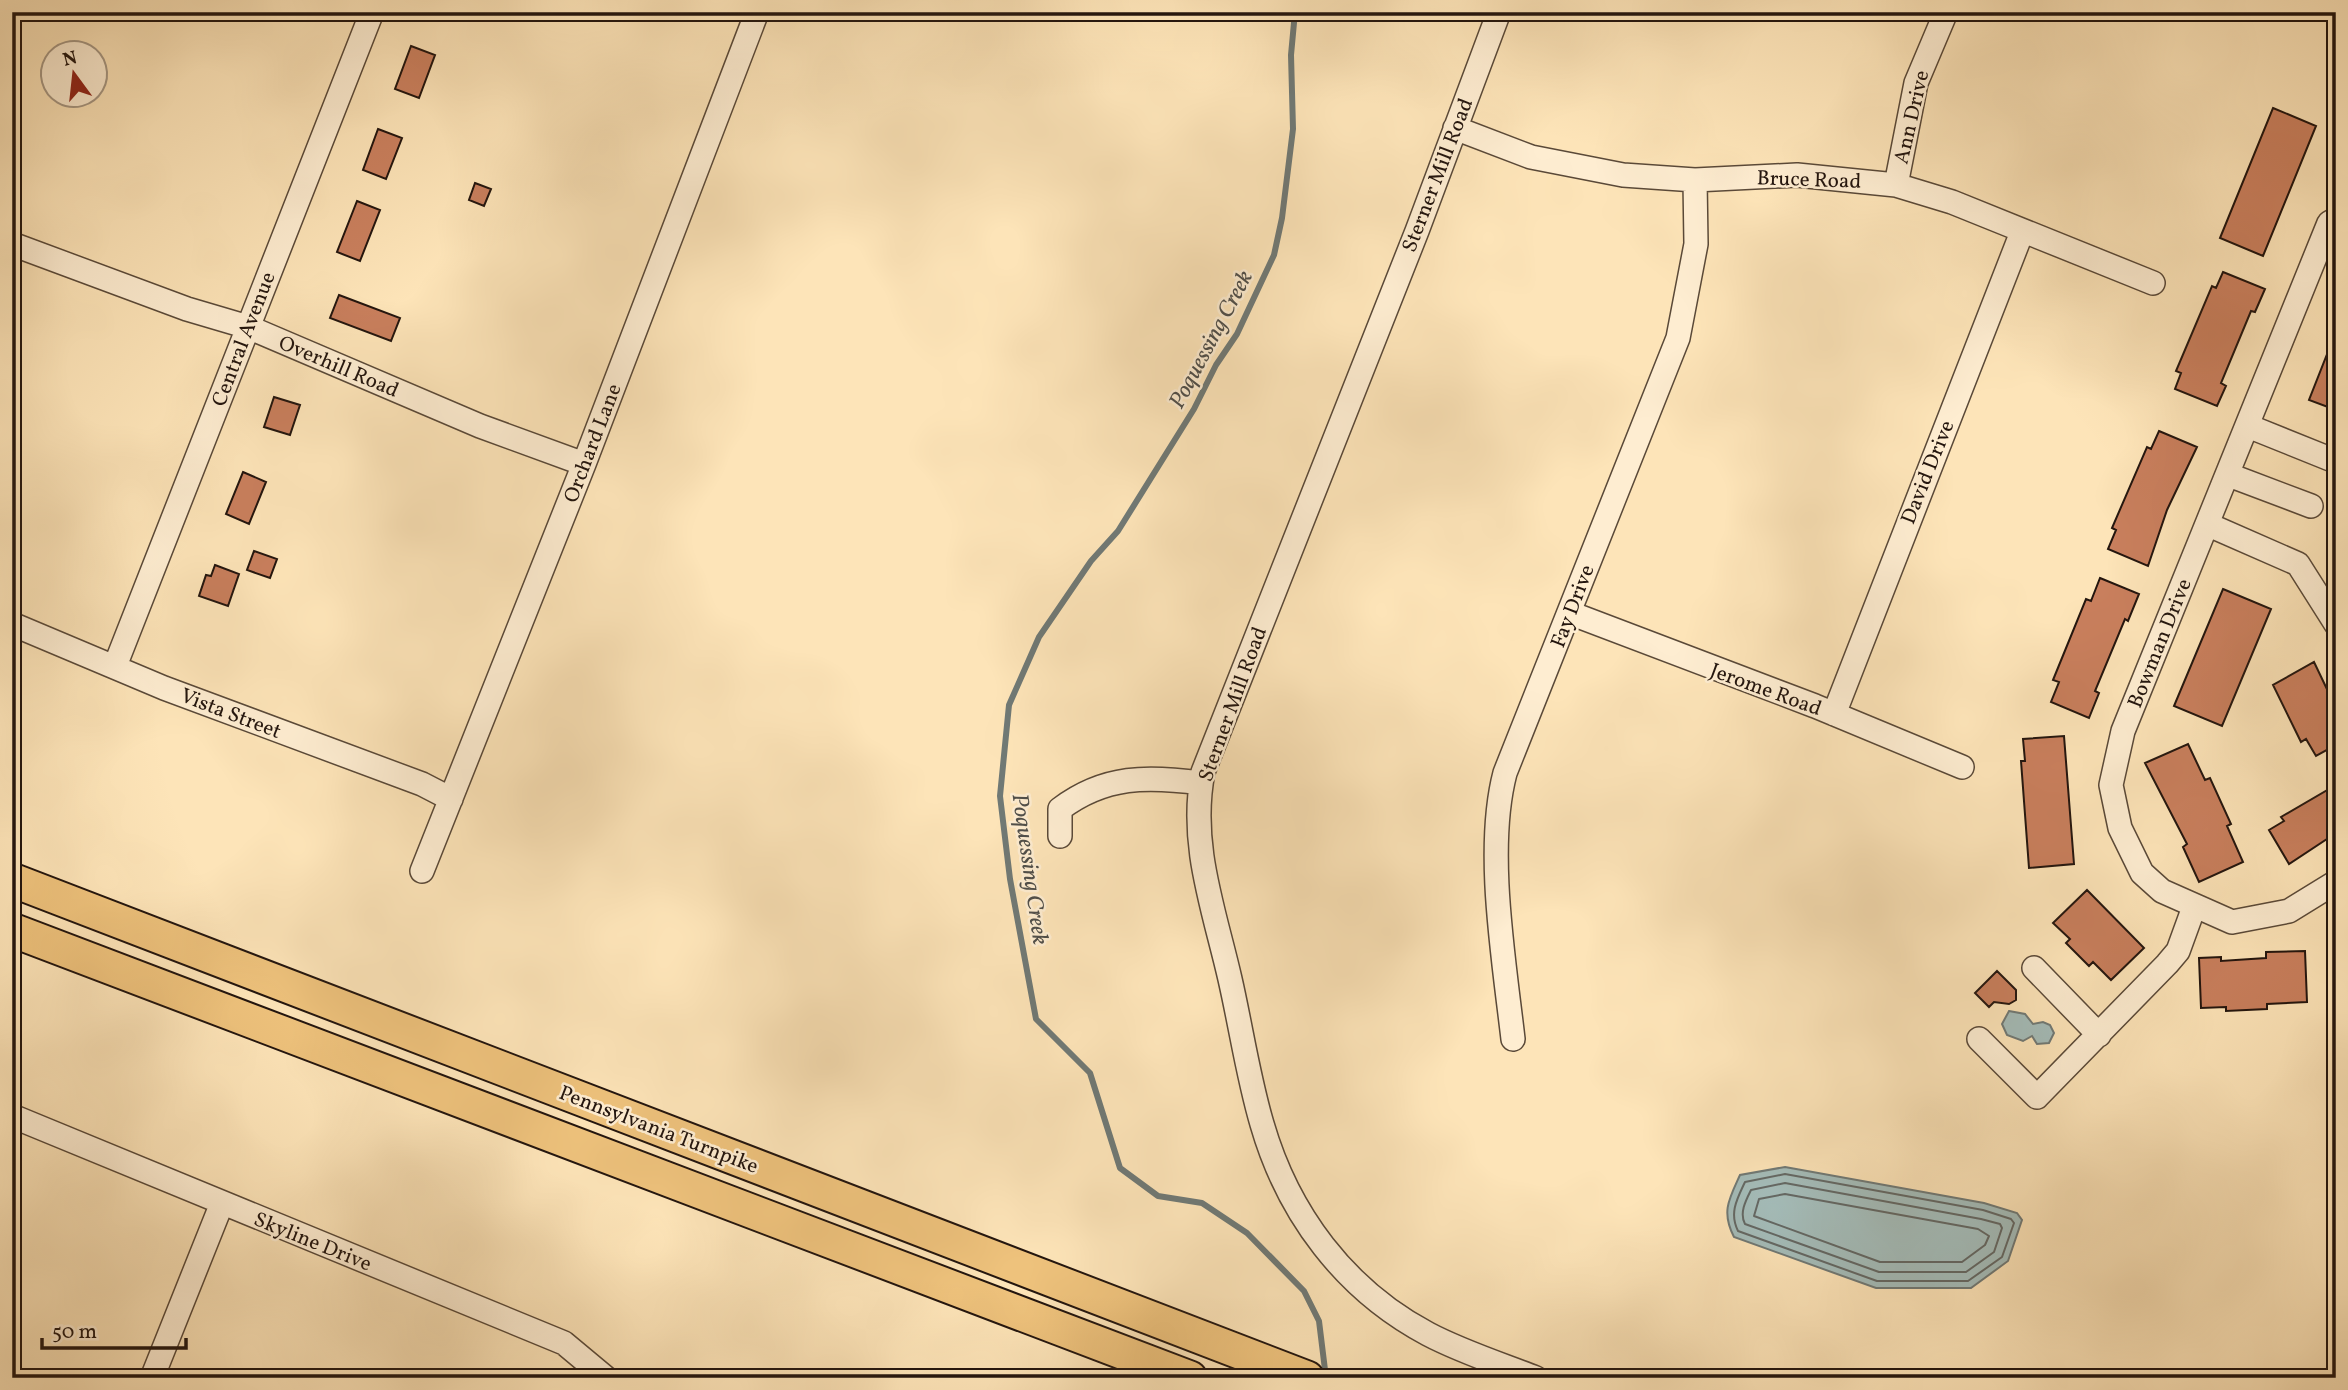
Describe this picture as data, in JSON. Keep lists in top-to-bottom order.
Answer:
{
  "streets": {
    "highway": ["Pennsylvania Turnpike"],
    "street": [
      "Ann Drive",
      "Sterner Mill Road",
      "Bruce Road",
      "Central Avenue",
      "Overhill Road",
      "Orchard Lane",
      "David Drive",
      "Fay Drive",
      "Bowman Drive",
      "Jerome Road",
      "Vista Street",
      "Skyline Drive"
    ]
  },
  "crossings": [
    ["Ann Drive", "Bruce Road"],
    ["Sterner Mill Road", "Bruce Road"],
    ["Bruce Road", "David Drive"],
    ["Bruce Road", "Fay Drive"],
    ["Central Avenue", "Overhill Road"],
    ["Central Avenue", "Vista Street"],
    ["Overhill Road", "Orchard Lane"],
    ["Orchard Lane", "Vista Street"],
    ["David Drive", "Jerome Road"],
    ["Fay Drive", "Jerome Road"]
  ],
  "water": ["Poquessing Creek"],
  "scale_bar": "50 m",
  "north": "top"
}
